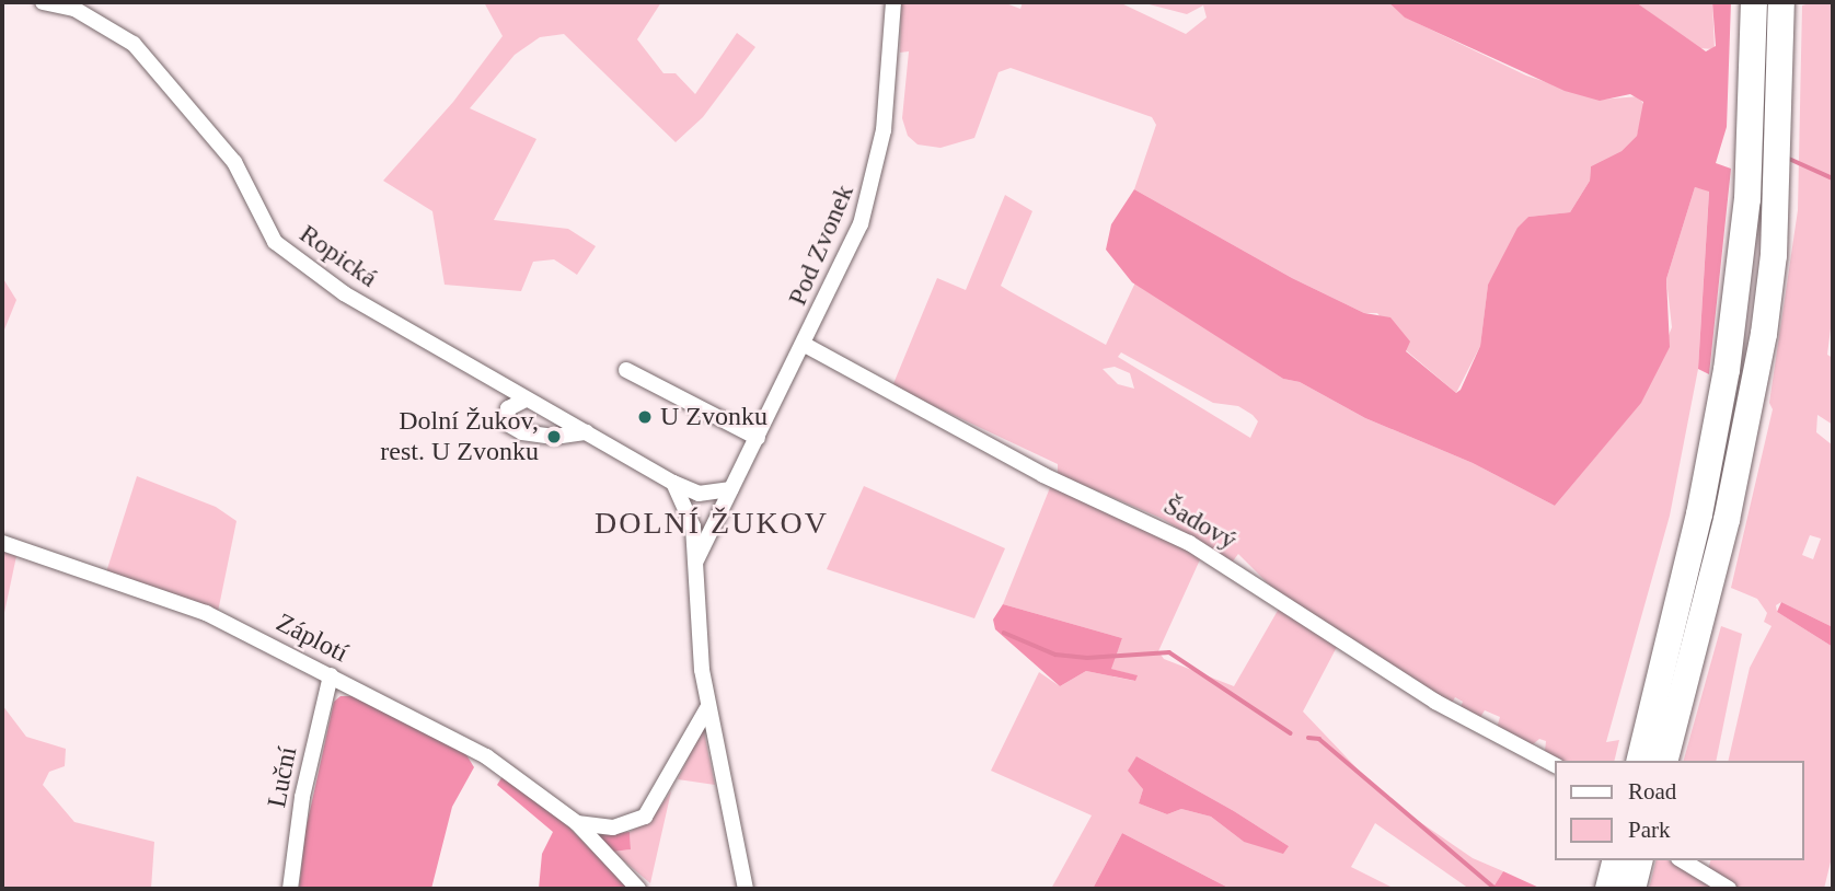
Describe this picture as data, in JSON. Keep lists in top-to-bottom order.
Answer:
{
  "streets": {
    "street": [
      "Pod Zvonek",
      "Ropická",
      "Šadový",
      "Záplotí",
      "Luční"
    ]
  },
  "crossings": [
    ["Pod Zvonek", "Šadový"],
    ["Záplotí", "Luční"]
  ],
  "districts": ["DOLNÍ ŽUKOV"],
  "places": ["U Zvonku", "Dolní Žukov, rest. U Zvonku"],
  "legend": ["Road", "Park"]
}
